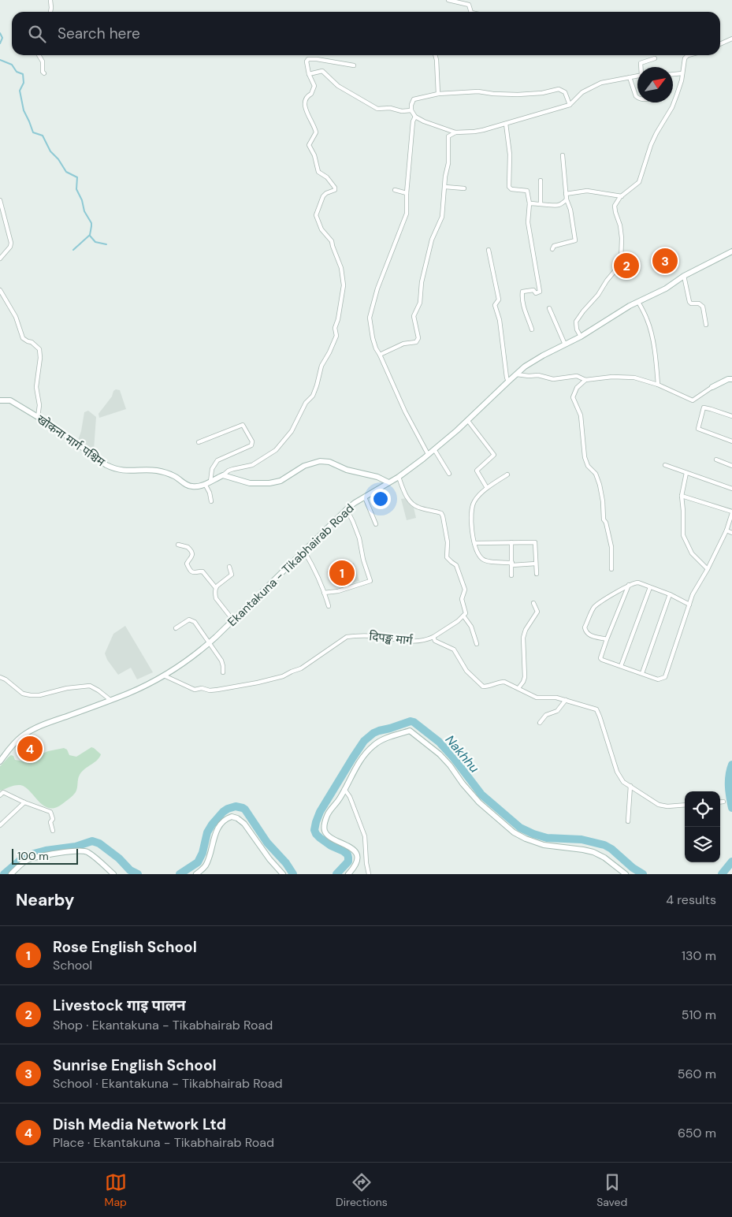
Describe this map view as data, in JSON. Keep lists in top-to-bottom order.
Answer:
{
  "streets": {
    "street": ["खोकना मार्ग पश्चिम", "Ekantakuna - Tikabhairab Road", "दिपङ्ख मार्ग"]
  },
  "crossings": [
    ["Ekantakuna - Tikabhairab Road", "दिपङ्ख मार्ग"]
  ],
  "water": ["Nakhhu"],
  "scale_bar": "100 m",
  "north": "top right",
  "page": {
    "search": "Search here",
    "pins": [
      "3",
      "2",
      "1",
      "4"
    ],
    "scale": "100 m",
    "heading": ["Nearby", "4 results"],
    "list": [
      {
        "mark": "1",
        "name": "Rose English School",
        "note": "School",
        "value": "130 m"
      },
      {
        "mark": "2",
        "name": "Livestock गाइ पालन",
        "note": "Shop · Ekantakuna - Tikabhairab Road",
        "value": "510 m"
      },
      {
        "mark": "3",
        "name": "Sunrise English School",
        "note": "School · Ekantakuna - Tikabhairab Road",
        "value": "560 m"
      },
      {
        "mark": "4",
        "name": "Dish Media Network Ltd",
        "note": "Place · Ekantakuna - Tikabhairab Road",
        "value": "650 m"
      }
    ],
    "nav": ["Map", "Directions", "Saved"]
  }
}
